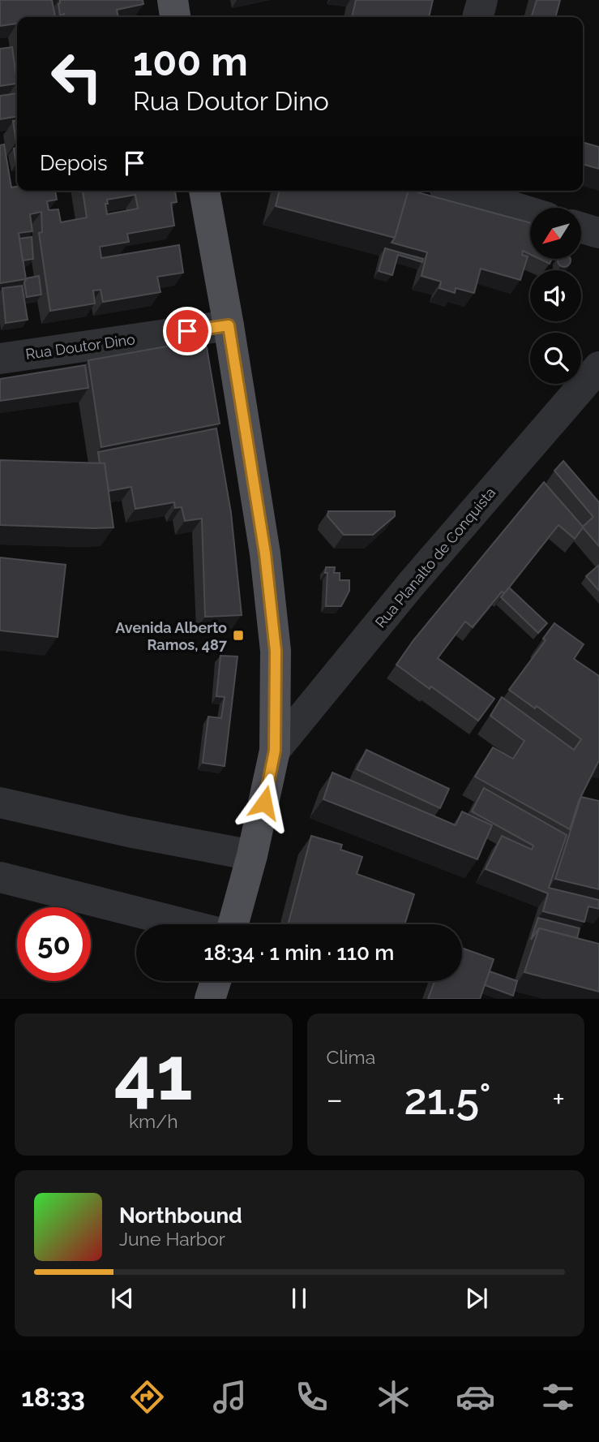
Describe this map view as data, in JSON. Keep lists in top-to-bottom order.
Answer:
{
  "streets": {
    "street": ["Rua Doutor Dino", "Rua Planalto de Conquista"]
  },
  "places": {
    "transit": ["Avenida Alberto Ramos, 487"]
  },
  "north": "bottom left",
  "page": {
    "turn": ["100 m", "Rua Doutor Dino"],
    "then": "Depois",
    "limit": "50",
    "trip": "18:34 · 1 min · 110 m",
    "tile": [
      ["41", "km/h"],
      "Clima"
    ],
    "heat": ["−", "21.5°", "+"],
    "song": ["Northbound", "June Harbor"],
    "tabs": "18:33"
  }
}
